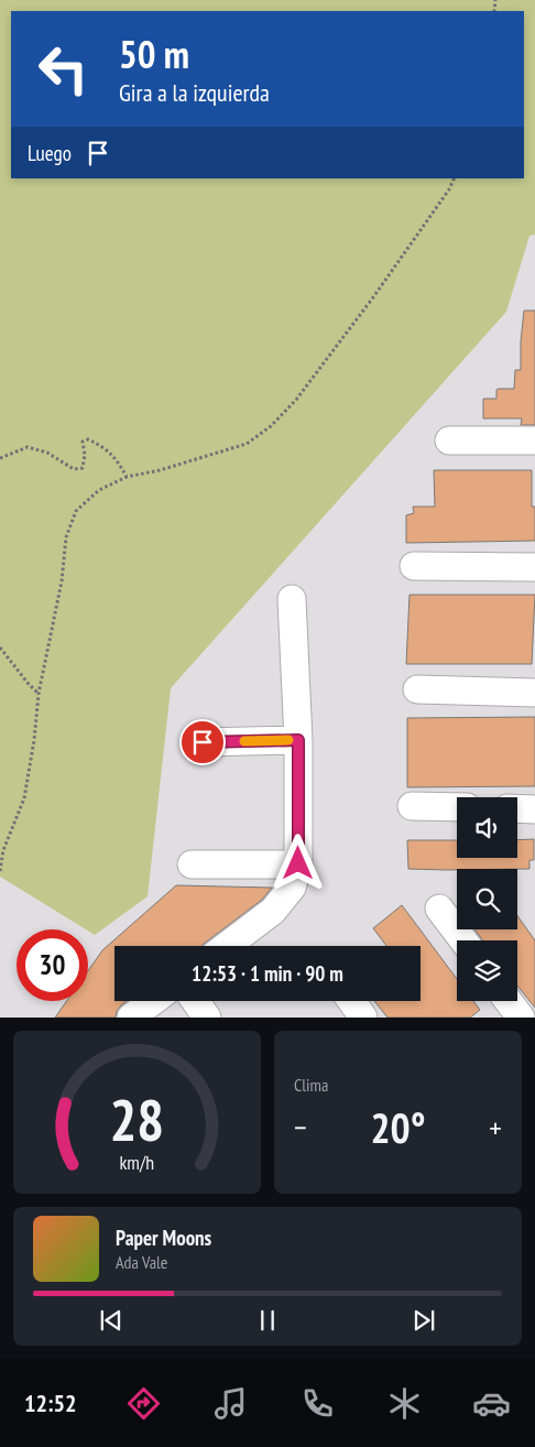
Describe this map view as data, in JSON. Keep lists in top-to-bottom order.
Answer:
{
  "page": {
    "turn": ["50 m", "Gira a la izquierda"],
    "then": "Luego",
    "limit": "30",
    "trip": "12:53 · 1 min · 90 m",
    "tile": "Clima",
    "heat": ["−", "20°", "+"],
    "song": ["Paper Moons", "Ada Vale"],
    "tabs": "12:52",
    "gauge": ["28", "km/h"]
  }
}
